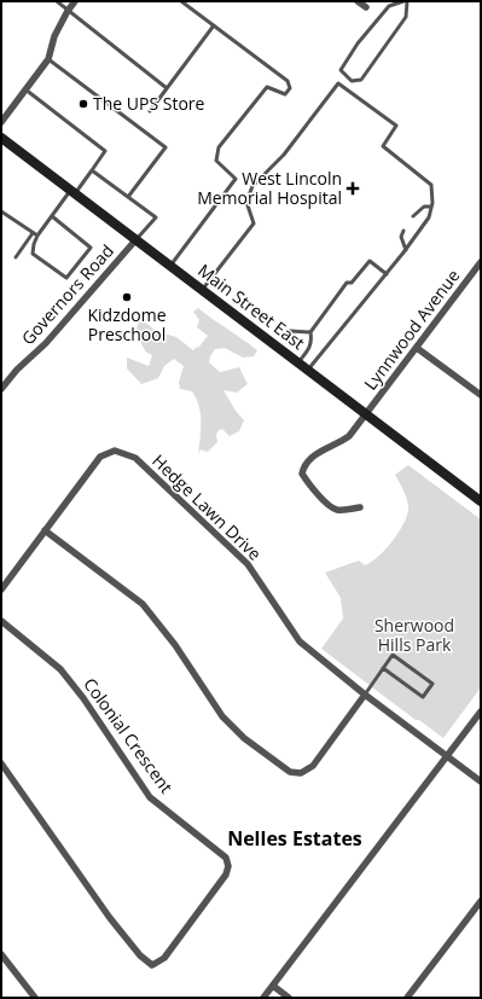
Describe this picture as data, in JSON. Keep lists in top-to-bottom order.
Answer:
{
  "streets": {
    "main road": ["Main Street East"],
    "street": [
      "Governors Road",
      "Lynnwood Avenue",
      "Hedge Lawn Drive",
      "Colonial Crescent"
    ]
  },
  "crossings": [
    ["Governors Road", "Main Street East"],
    ["Main Street East", "Lynnwood Avenue"]
  ],
  "districts": ["Nelles Estates"],
  "parks": ["Sherwood Hills Park"],
  "places": {
    "other": ["The UPS Store", "Kidzdome Preschool"],
    "health": ["West Lincoln Memorial Hospital"]
  }
}
